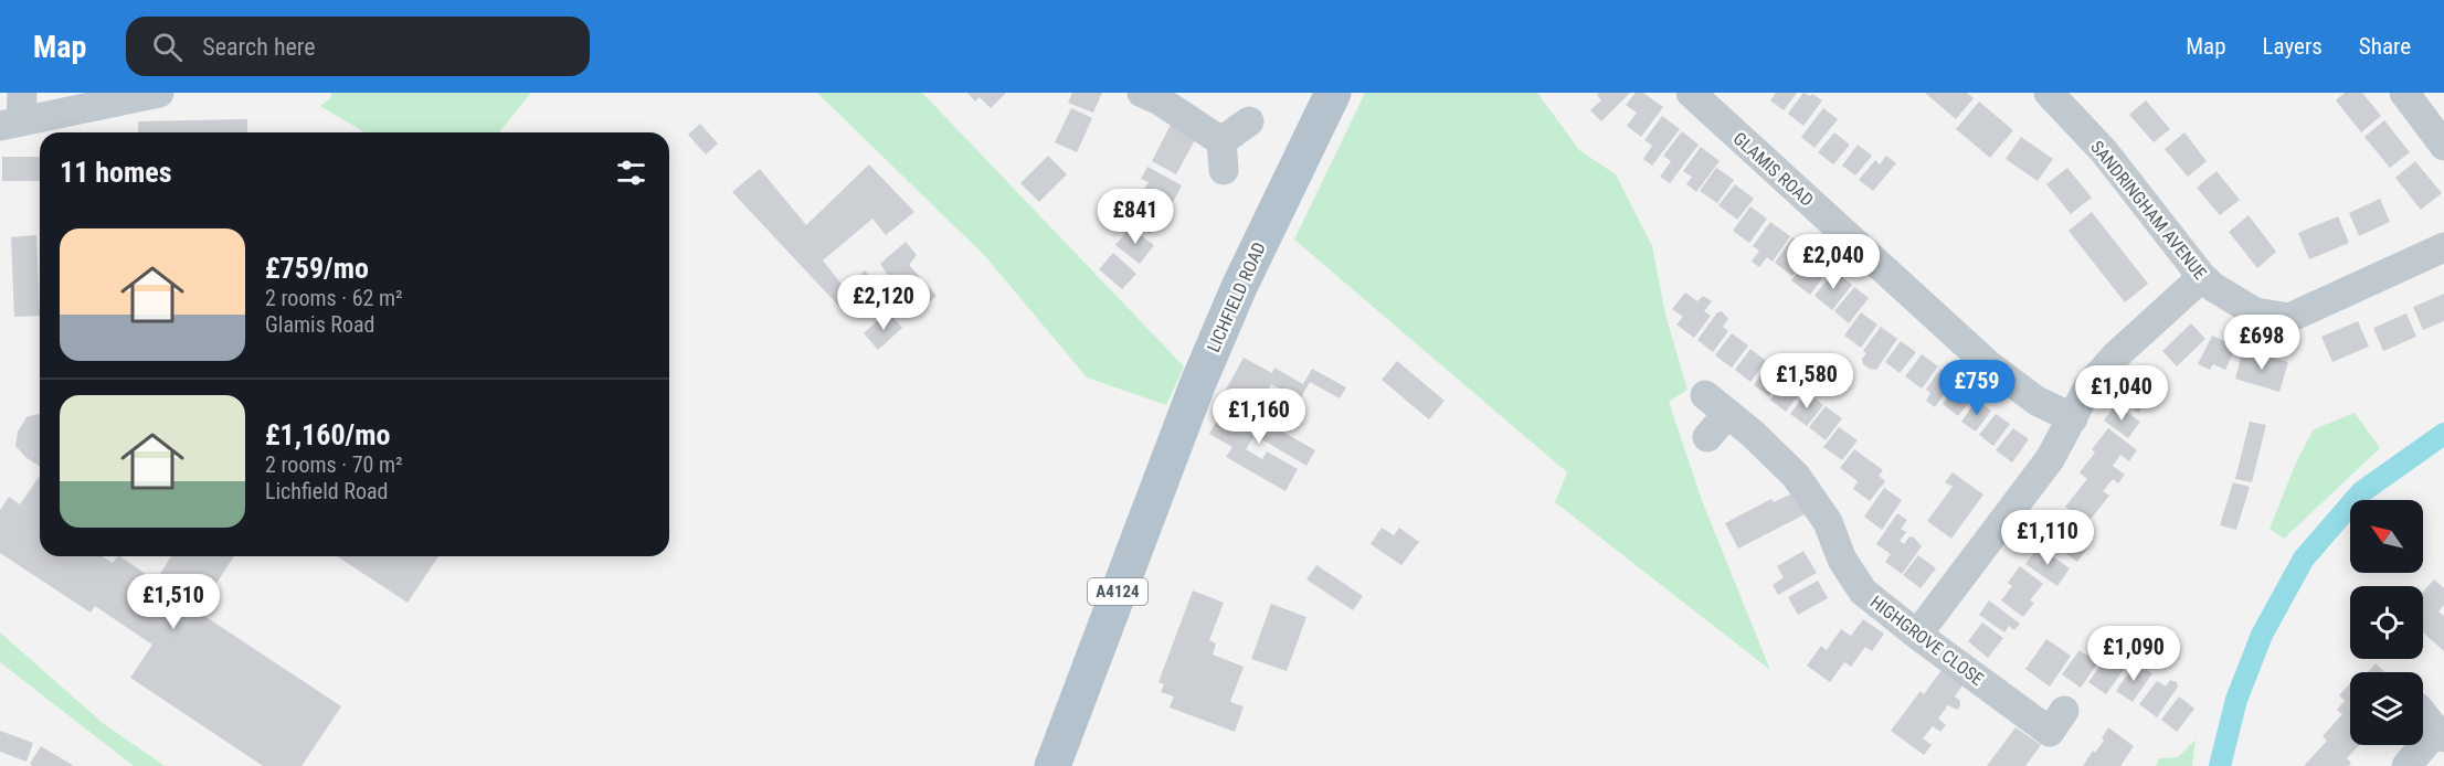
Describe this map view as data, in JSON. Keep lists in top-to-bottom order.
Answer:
{
  "streets": {
    "main road": ["LICHFIELD ROAD", "A4124"],
    "street": ["GLAMIS ROAD", "SANDRINGHAM AVENUE", "HIGHGROVE CLOSE"]
  },
  "north": "top left",
  "page": {
    "header": "Map",
    "search": "Search here",
    "nav": ["Map", "Layers", "Share"],
    "heading": "11 homes",
    "price": [
      "£841",
      "£2,040",
      "£2,120",
      "£698",
      "£1,580",
      "£759",
      "£1,040",
      "£1,160",
      "£1,110",
      "£1,510",
      "£1,090"
    ],
    "list": [
      {
        "name": "£759/mo",
        "note": "2 rooms · 62 m² · Glamis Road"
      },
      {
        "name": "£1,160/mo",
        "note": "2 rooms · 70 m² · Lichfield Road"
      }
    ]
  }
}
